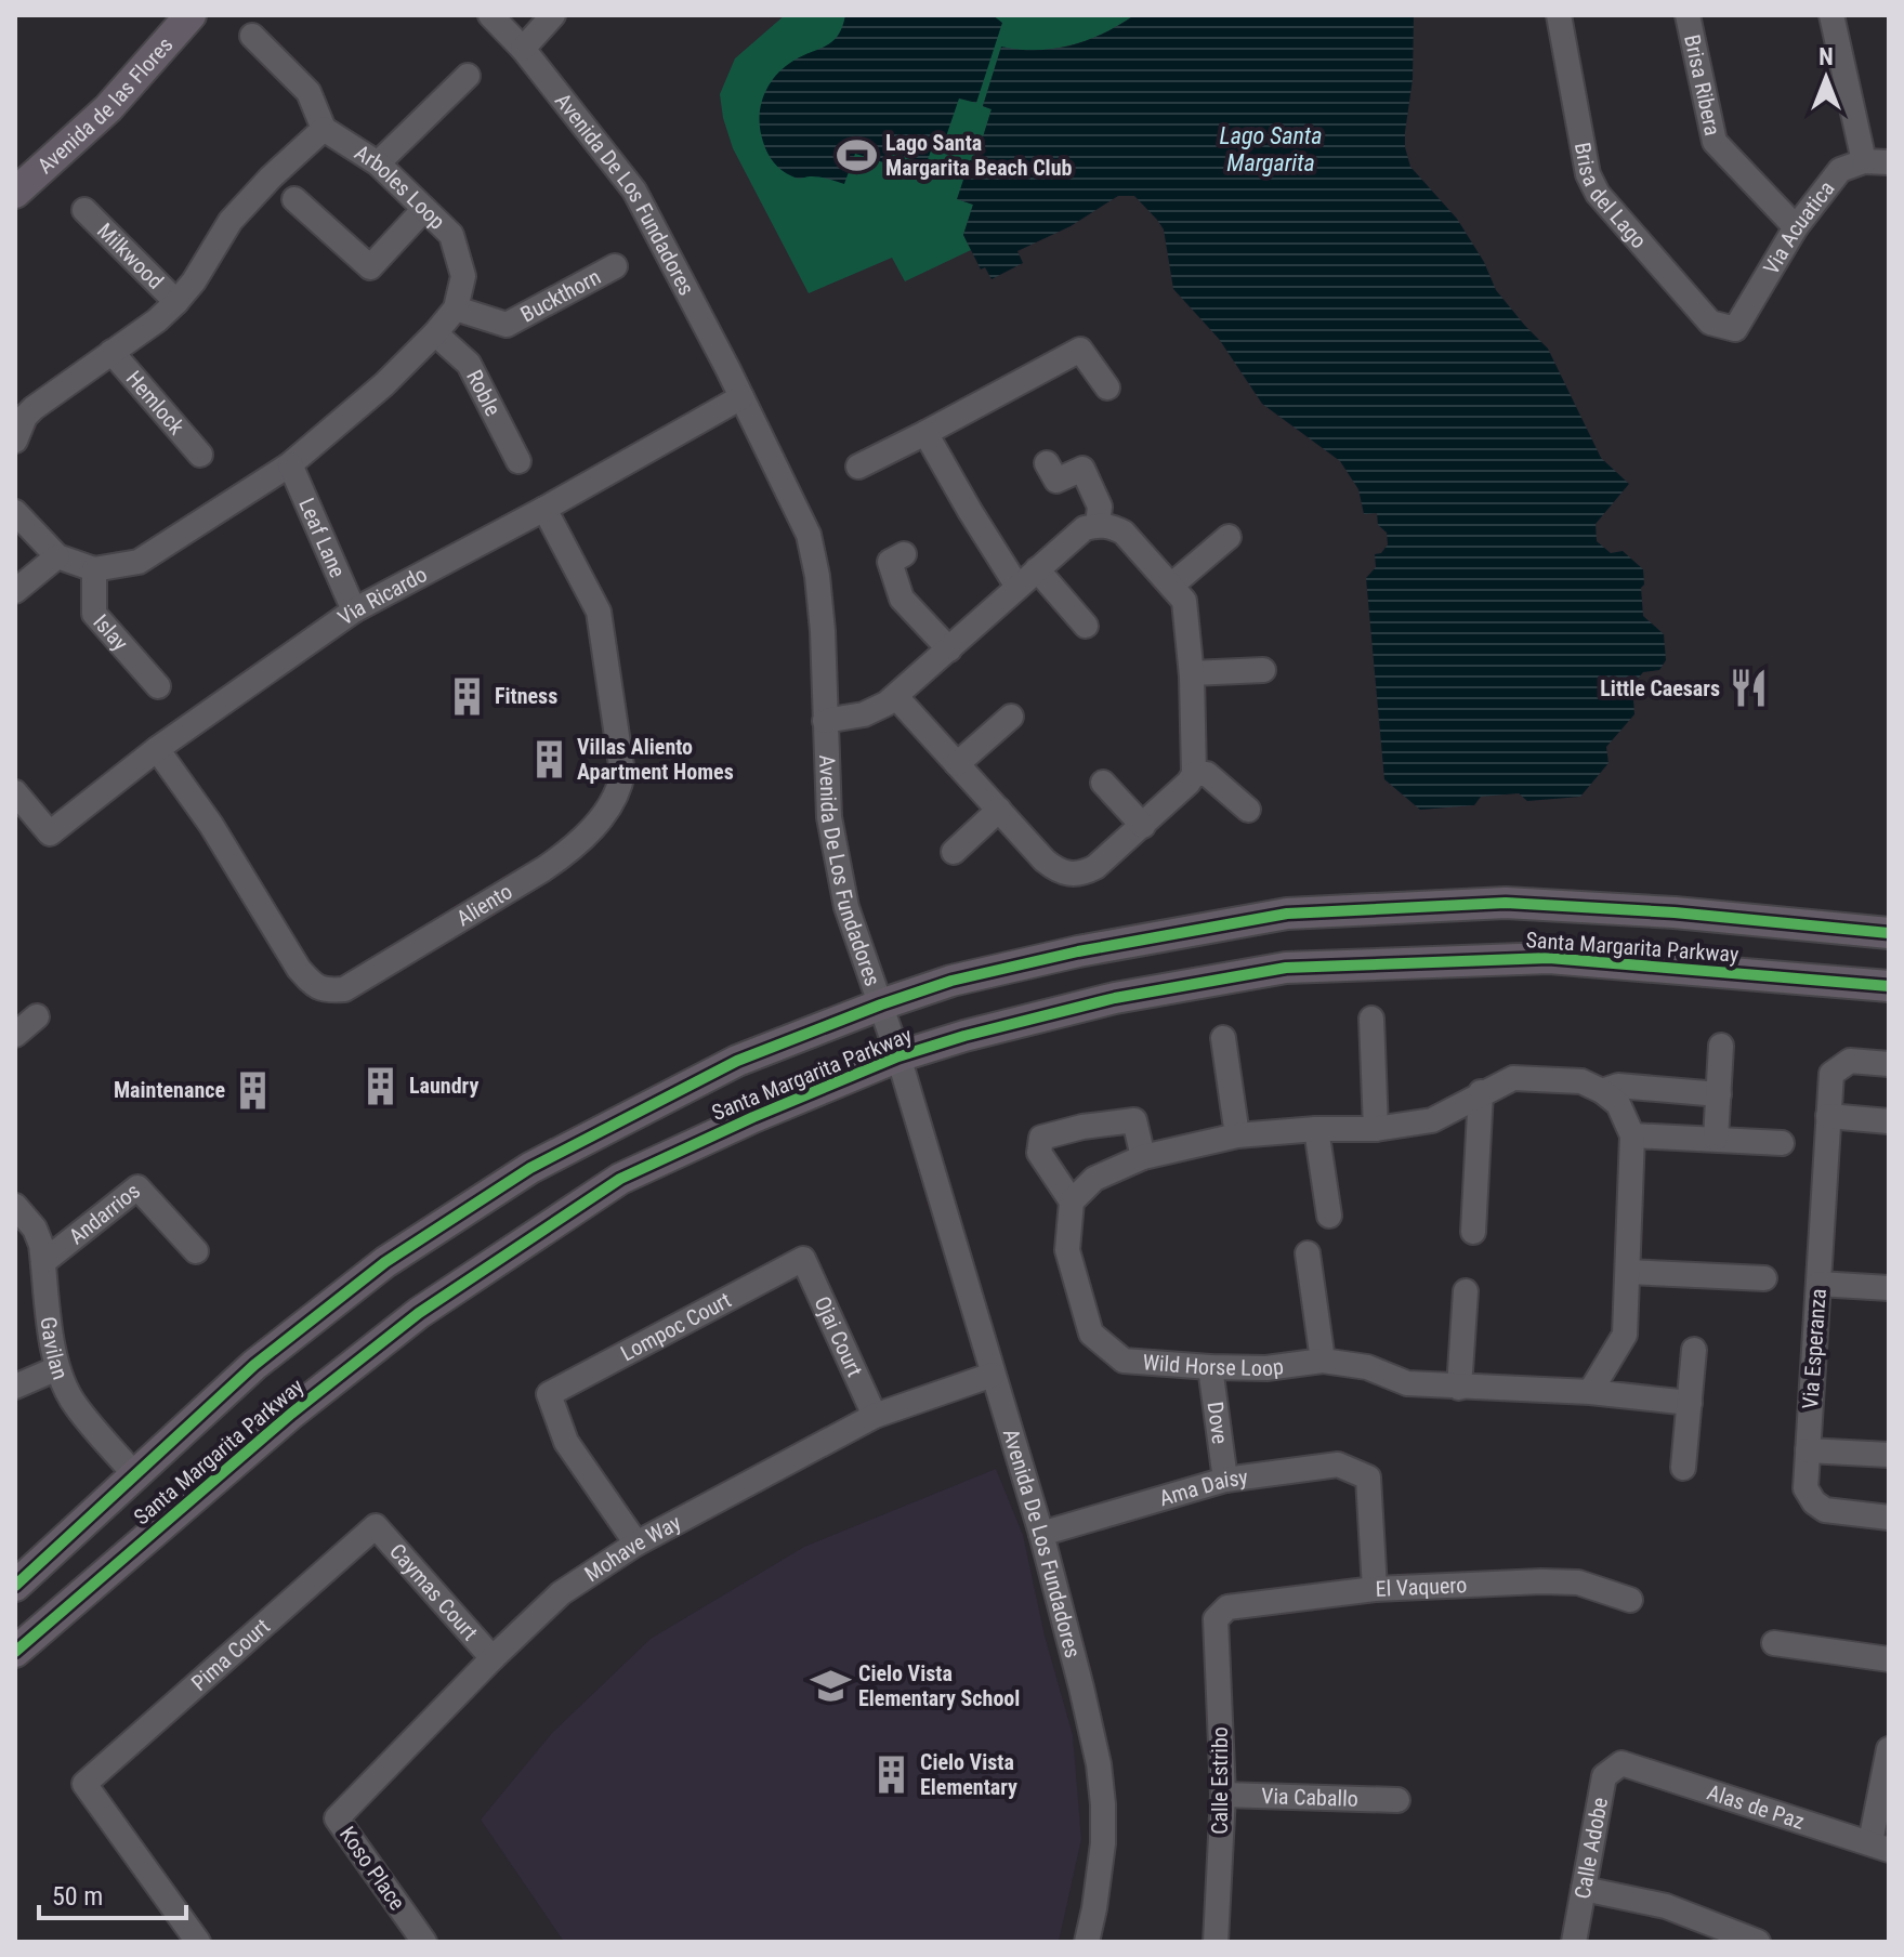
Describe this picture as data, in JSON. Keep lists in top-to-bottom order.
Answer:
{
  "streets": {
    "main road": ["Avenida de las Flores", "Santa Margarita Parkway"],
    "street": [
      "Brisa Ribera",
      "Arboles Loop",
      "Brisa del Lago",
      "Avenida De Los Fundadores",
      "Via Acuatica",
      "Milkwood",
      "Buckthorn",
      "Roble",
      "Hemlock",
      "Leaf Lane",
      "Via Ricardo",
      "Islay",
      "Aliento",
      "Andarrios",
      "Lompoc Court",
      "Ojai Court",
      "Gavilan",
      "Via Esperanza",
      "Wild Horse Loop",
      "Dove",
      "Ama Daisy",
      "Mohave Way",
      "El Vaquero",
      "Caymas Court",
      "Pima Court",
      "Calle Estribo",
      "Via Caballo",
      "Alas de Paz",
      "Calle Adobe",
      "Koso Place"
    ]
  },
  "crossings": [
    ["Brisa Ribera", "Via Acuatica"],
    ["Arboles Loop", "Buckthorn"],
    ["Brisa del Lago", "Via Acuatica"],
    ["Avenida De Los Fundadores", "Via Ricardo"],
    ["Avenida De Los Fundadores", "Santa Margarita Parkway"],
    ["Avenida De Los Fundadores", "Ama Daisy"],
    ["Avenida De Los Fundadores", "Mohave Way"],
    ["Leaf Lane", "Via Ricardo"],
    ["Via Ricardo", "Aliento"],
    ["Santa Margarita Parkway", "Gavilan"],
    ["Andarrios", "Gavilan"],
    ["Lompoc Court", "Ojai Court"],
    ["Lompoc Court", "Mohave Way"],
    ["Ojai Court", "Mohave Way"],
    ["Wild Horse Loop", "Dove"],
    ["Dove", "Ama Daisy"],
    ["Ama Daisy", "El Vaquero"],
    ["Mohave Way", "Caymas Court"],
    ["Mohave Way", "Koso Place"],
    ["El Vaquero", "Calle Estribo"],
    ["Caymas Court", "Pima Court"],
    ["Calle Estribo", "Via Caballo"],
    ["Alas de Paz", "Calle Adobe"]
  ],
  "water": ["Lago Santa Margarita"],
  "places": {
    "sports": ["Lago Santa Margarita Beach Club"],
    "restaurant": ["Little Caesars"],
    "building": [
      "Fitness",
      "Villas Aliento Apartment Homes",
      "Laundry",
      "Maintenance",
      "Cielo Vista Elementary"
    ],
    "school or university": ["Cielo Vista Elementary School"]
  },
  "scale_bar": "50 m",
  "north": "top"
}
